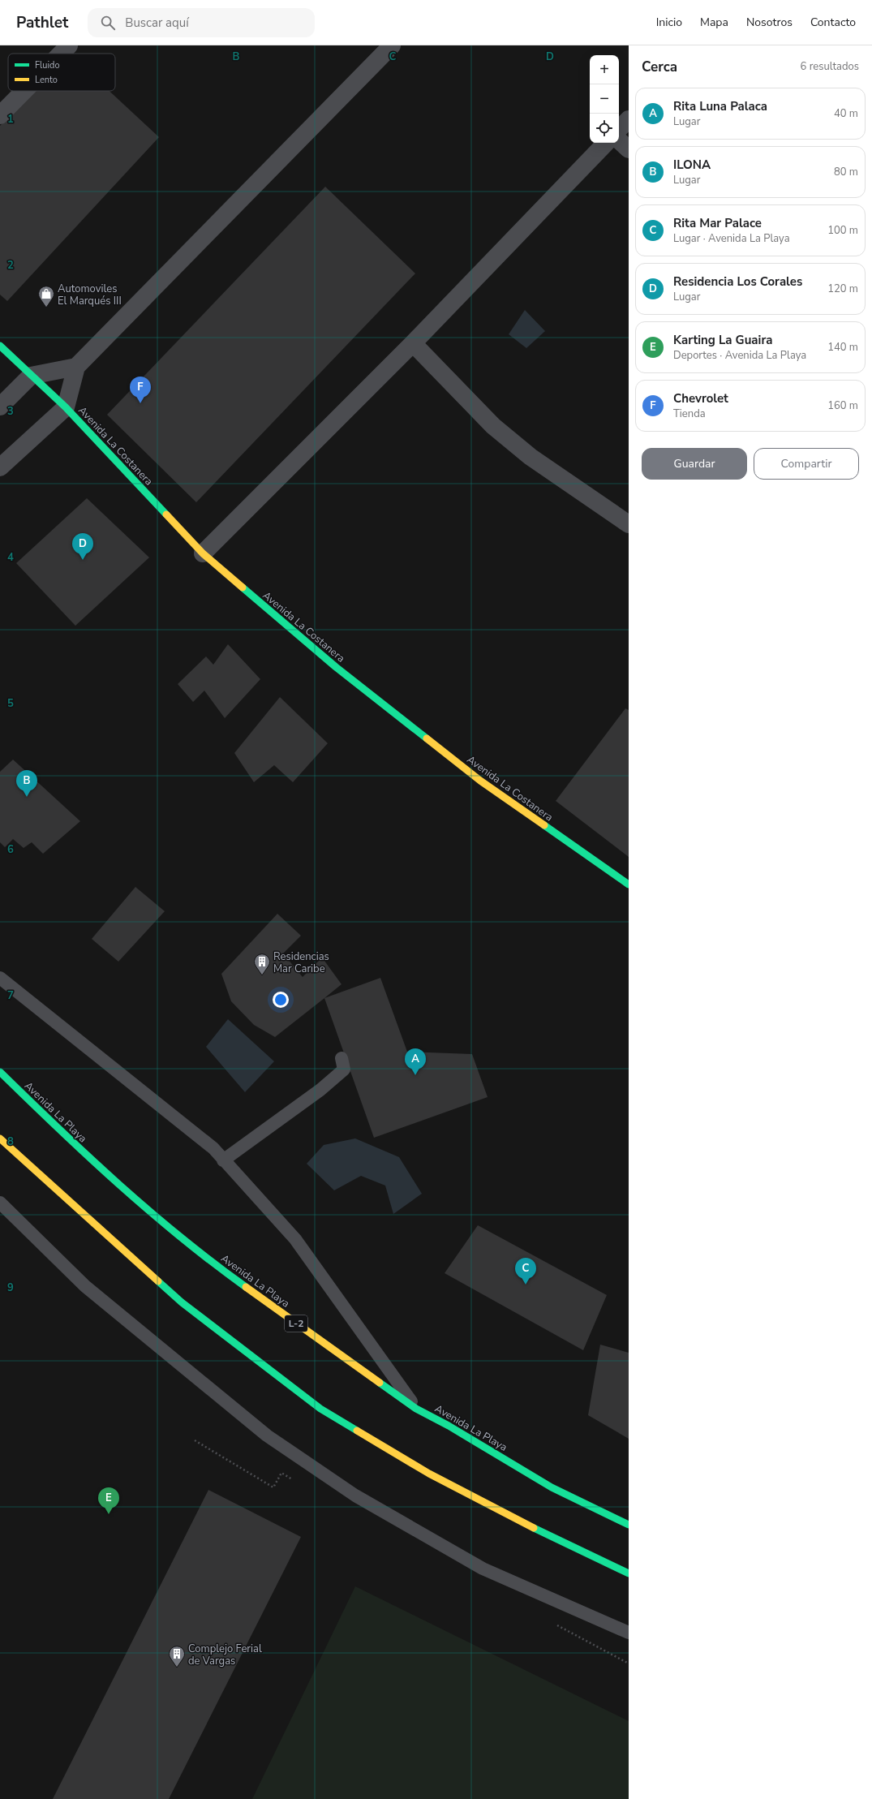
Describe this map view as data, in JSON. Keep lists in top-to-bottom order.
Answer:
{
  "streets": {
    "main road": ["Avenida La Costanera", "Avenida La Playa", "L-2"]
  },
  "places": {
    "shop": ["Automoviles El Marqués III"],
    "building": ["Residencias Mar Caribe", "Complejo Ferial de Vargas"]
  },
  "legend": ["Fluido", "Lento"],
  "page": {
    "header": "Pathlet",
    "search": "Buscar aquí",
    "nav": [
      "Inicio",
      "Mapa",
      "Nosotros",
      "Contacto"
    ],
    "heading": ["Cerca", "6 resultados"],
    "map_buttons": ["+", "−"],
    "list": [
      {
        "mark": "A",
        "name": "Rita Luna Palaca",
        "note": "Lugar",
        "value": "40 m"
      },
      {
        "mark": "B",
        "name": "ILONA",
        "note": "Lugar",
        "value": "80 m"
      },
      {
        "mark": "C",
        "name": "Rita Mar Palace",
        "note": "Lugar · Avenida La Playa",
        "value": "100 m"
      },
      {
        "mark": "D",
        "name": "Residencia Los Corales",
        "note": "Lugar",
        "value": "120 m"
      },
      {
        "mark": "E",
        "name": "Karting La Guaira",
        "note": "Deportes · Avenida La Playa",
        "value": "140 m"
      },
      {
        "mark": "F",
        "name": "Chevrolet",
        "note": "Tienda",
        "value": "160 m"
      }
    ],
    "pins": [
      "F",
      "D",
      "B",
      "A",
      "C",
      "E"
    ],
    "buttons": ["Guardar", "Compartir"]
  },
  "grid": {
    "columns": ["B", "C", "D"],
    "rows": [
      "1",
      "2",
      "3",
      "4",
      "5",
      "6",
      "7",
      "8",
      "9"
    ]
  }
}
